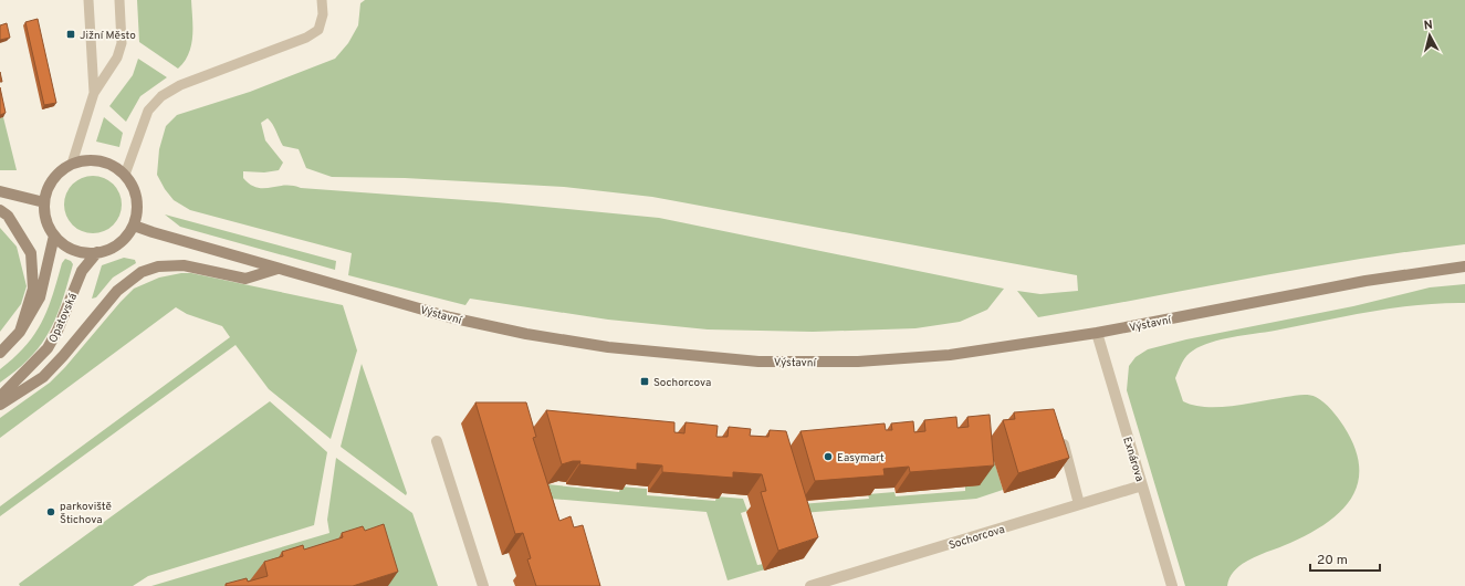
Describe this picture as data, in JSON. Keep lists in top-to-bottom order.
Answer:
{
  "streets": {
    "main road": ["Výstavní", "Opatovská"],
    "street": ["Exnárova", "Sochorcova"]
  },
  "crossings": [
    ["Výstavní", "Opatovská"],
    ["Výstavní", "Exnárova"],
    ["Exnárova", "Sochorcova"]
  ],
  "places": {
    "transit": ["Jižní Město", "Sochorcova"],
    "other": ["Easymart", "parkoviště Štichova"]
  },
  "scale_bar": "20 m",
  "north": "top"
}
